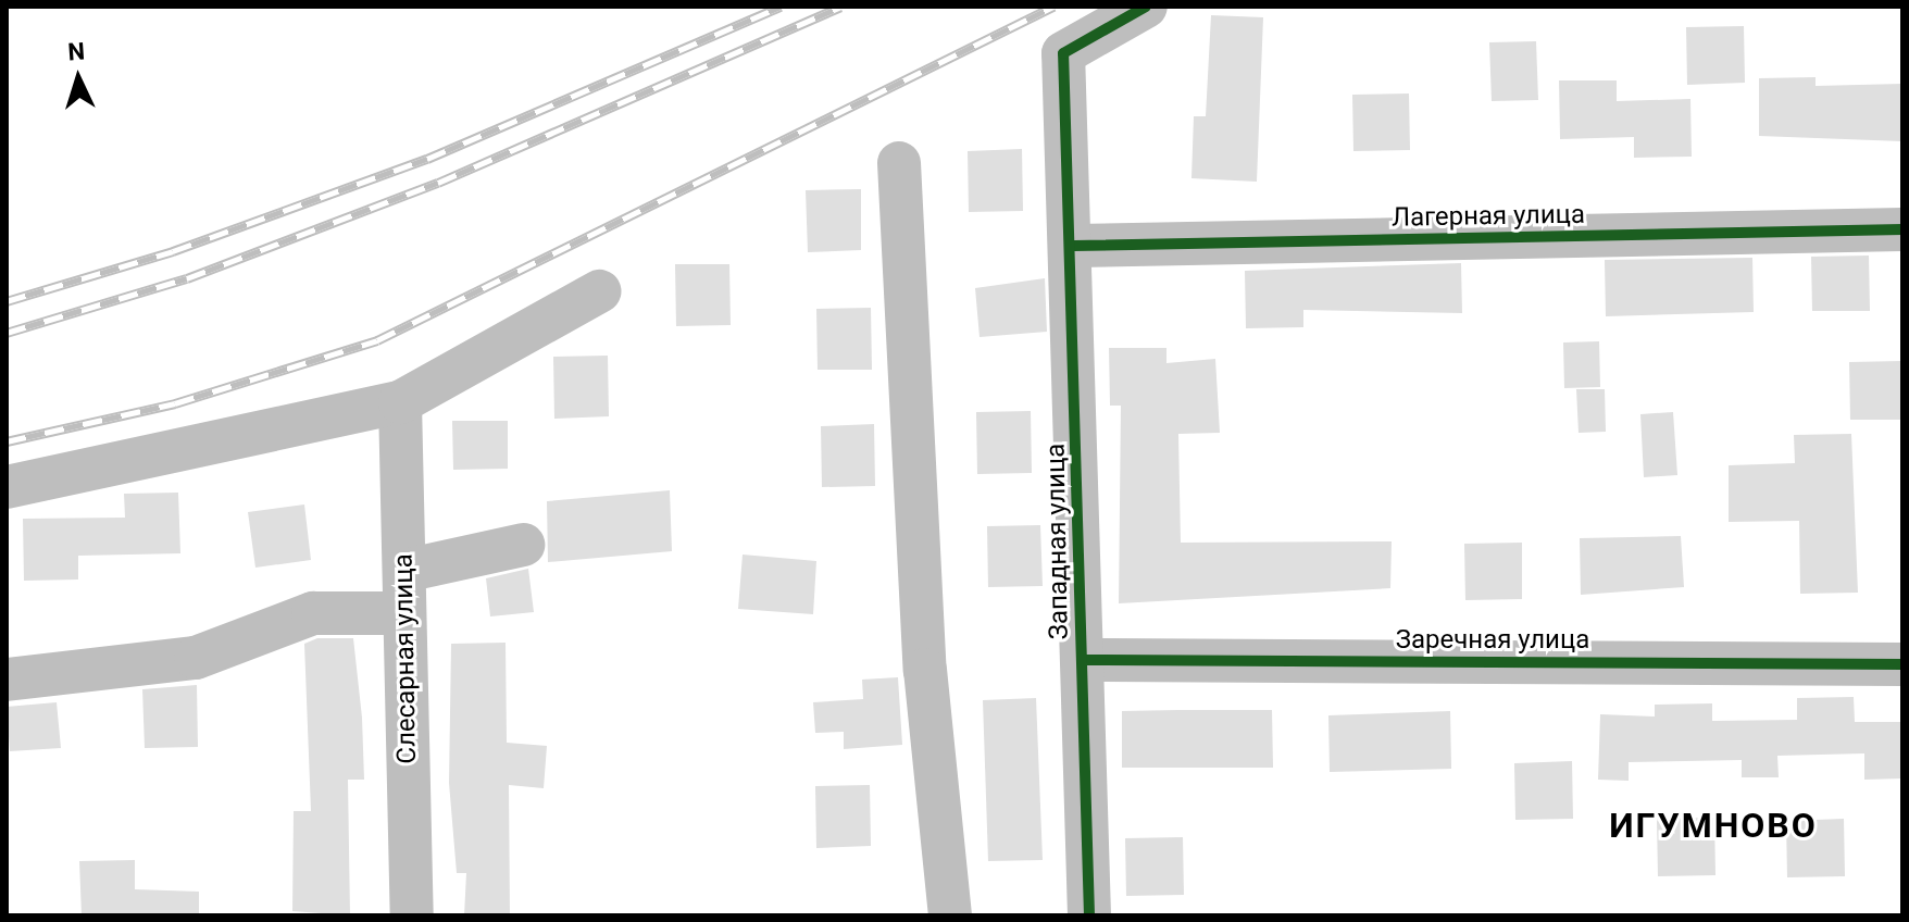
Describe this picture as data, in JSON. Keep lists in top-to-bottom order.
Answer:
{
  "streets": {
    "street": [
      "Лагерная улица",
      "Западная улица",
      "Заречная улица",
      "Слесарная улица"
    ]
  },
  "crossings": [
    ["Лагерная улица", "Западная улица"],
    ["Западная улица", "Заречная улица"]
  ],
  "districts": ["ИГУМНОВО"],
  "north": "top"
}
